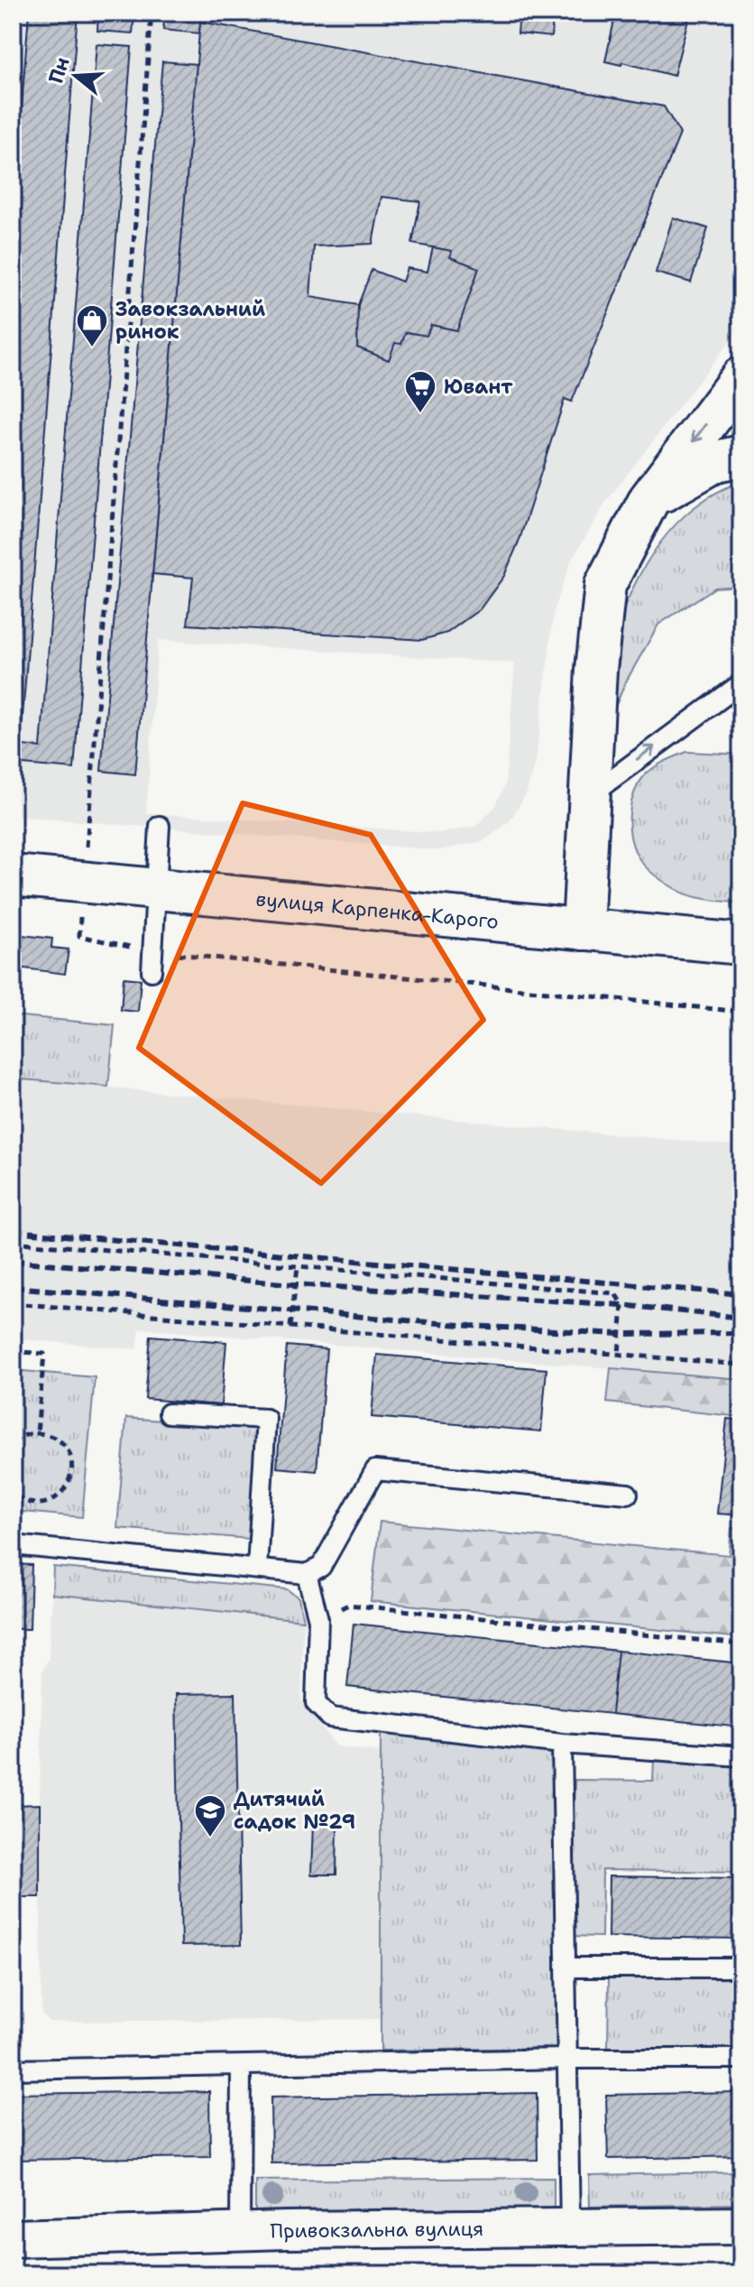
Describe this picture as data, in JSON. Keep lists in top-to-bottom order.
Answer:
{
  "streets": {
    "main road": ["вулиця Карпенка-Карого"],
    "street": ["Привокзальна вулиця"]
  },
  "places": {
    "shop": ["Завокзальний ринок"],
    "supermarket": ["Ювант"],
    "school or university": ["Дитячий садок №29"]
  },
  "north": "left"
}
